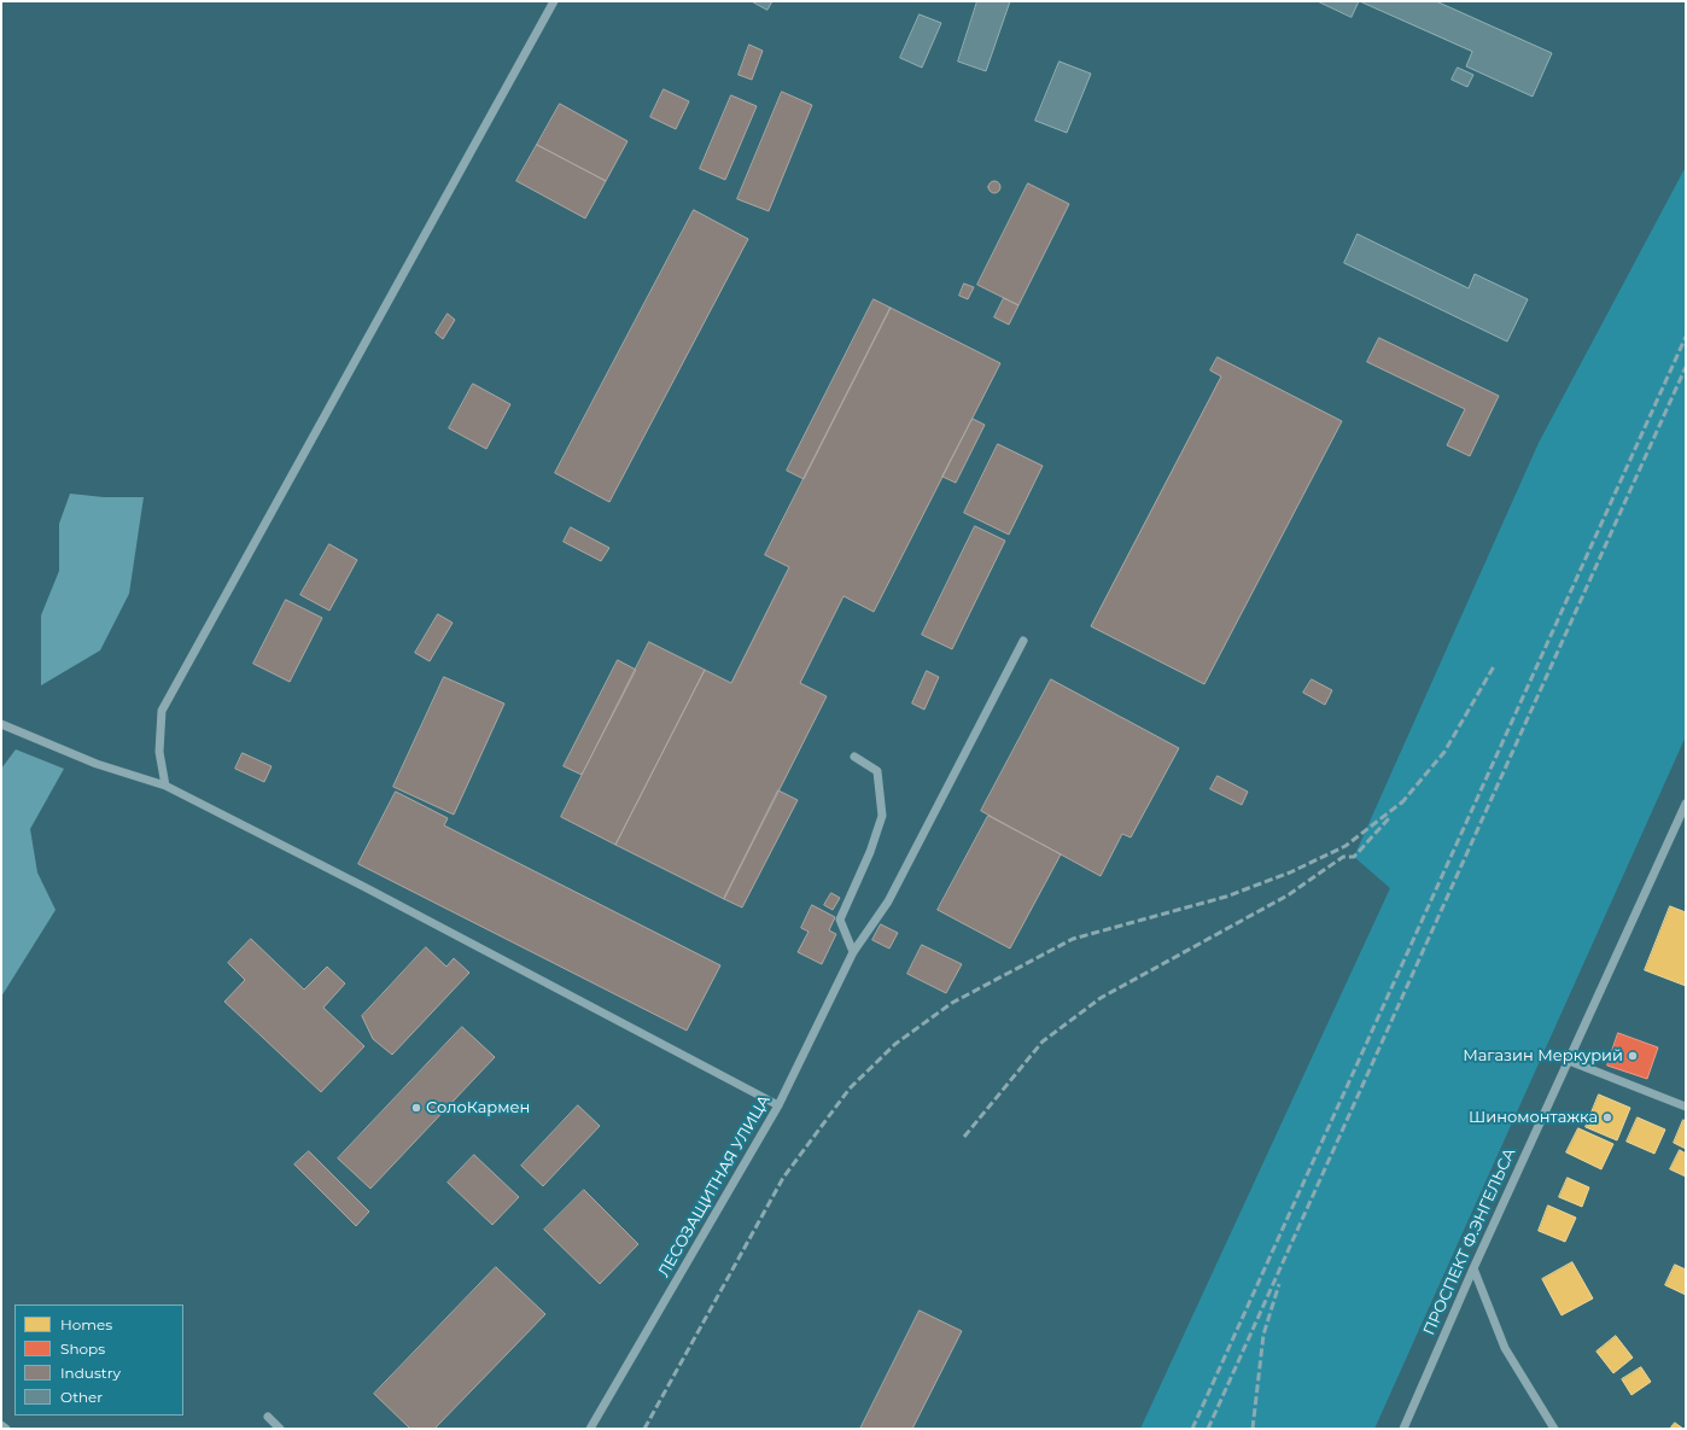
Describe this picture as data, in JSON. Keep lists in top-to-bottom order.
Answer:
{
  "streets": {
    "street": ["ЛЕСОЗАЩИТНАЯ УЛИЦА", "ПРОСПЕКТ Ф.ЭНГЕЛЬСА"]
  },
  "places": ["Магазин Меркурий", "СолоКармен", "Шиномонтажка"],
  "legend": [
    "Homes",
    "Shops",
    "Industry",
    "Other"
  ]
}
